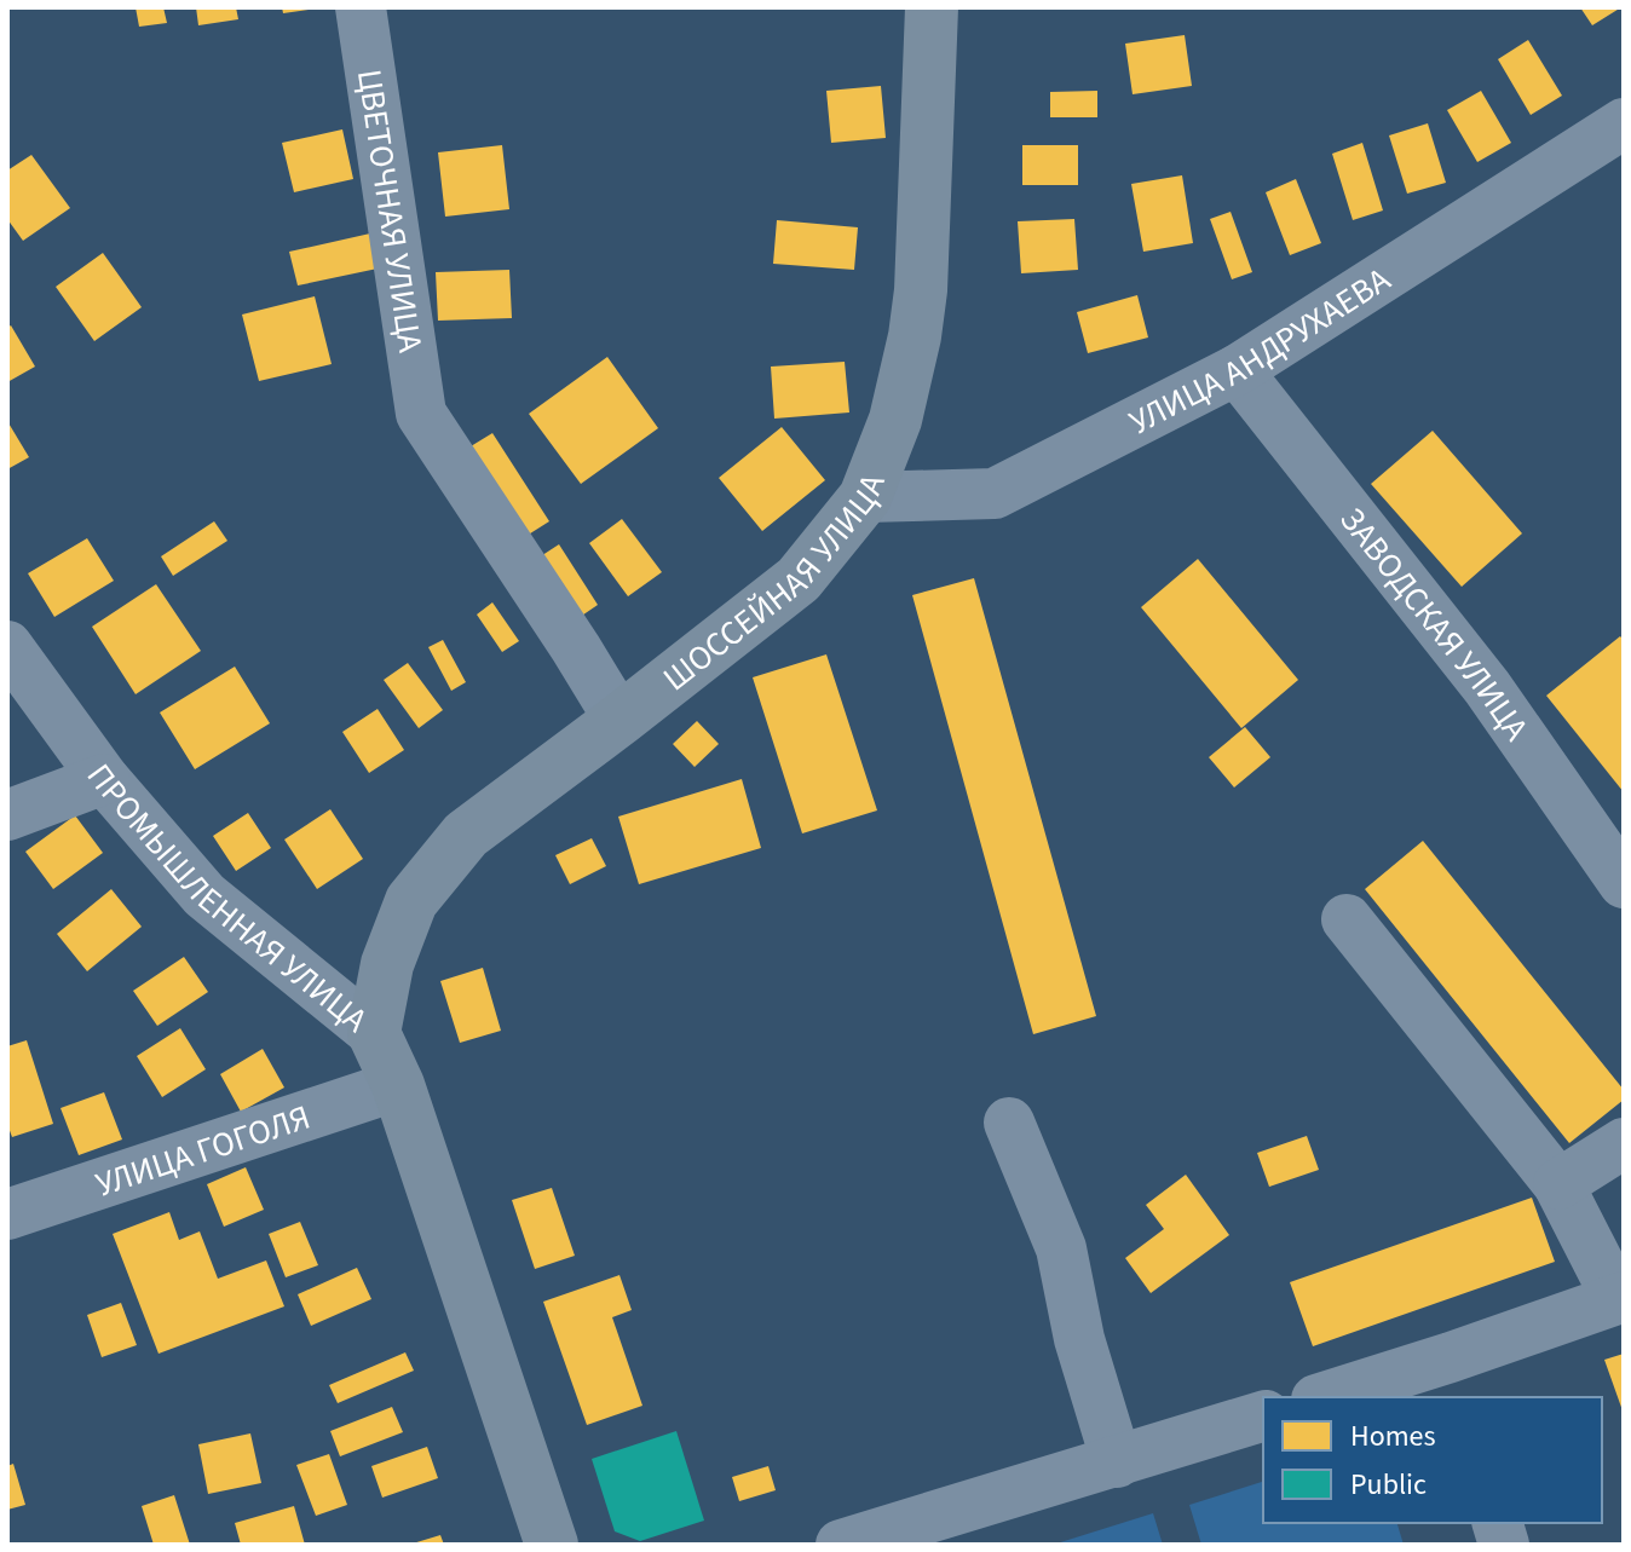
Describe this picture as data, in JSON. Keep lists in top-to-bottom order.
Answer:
{
  "streets": {
    "main road": ["ШОССЕЙНАЯ УЛИЦА", "ПРОМЫШЛЕННАЯ УЛИЦА"],
    "street": [
      "ЦВЕТОЧНАЯ УЛИЦА",
      "УЛИЦА АНДРУХАЕВА",
      "ЗАВОДСКАЯ УЛИЦА",
      "УЛИЦА ГОГОЛЯ"
    ]
  },
  "crossings": [
    ["ЦВЕТОЧНАЯ УЛИЦА", "ШОССЕЙНАЯ УЛИЦА"],
    ["УЛИЦА АНДРУХАЕВА", "ШОССЕЙНАЯ УЛИЦА"],
    ["УЛИЦА АНДРУХАЕВА", "ЗАВОДСКАЯ УЛИЦА"],
    ["ШОССЕЙНАЯ УЛИЦА", "ПРОМЫШЛЕННАЯ УЛИЦА"],
    ["ПРОМЫШЛЕННАЯ УЛИЦА", "УЛИЦА ГОГОЛЯ"]
  ],
  "legend": ["Homes", "Public"]
}
